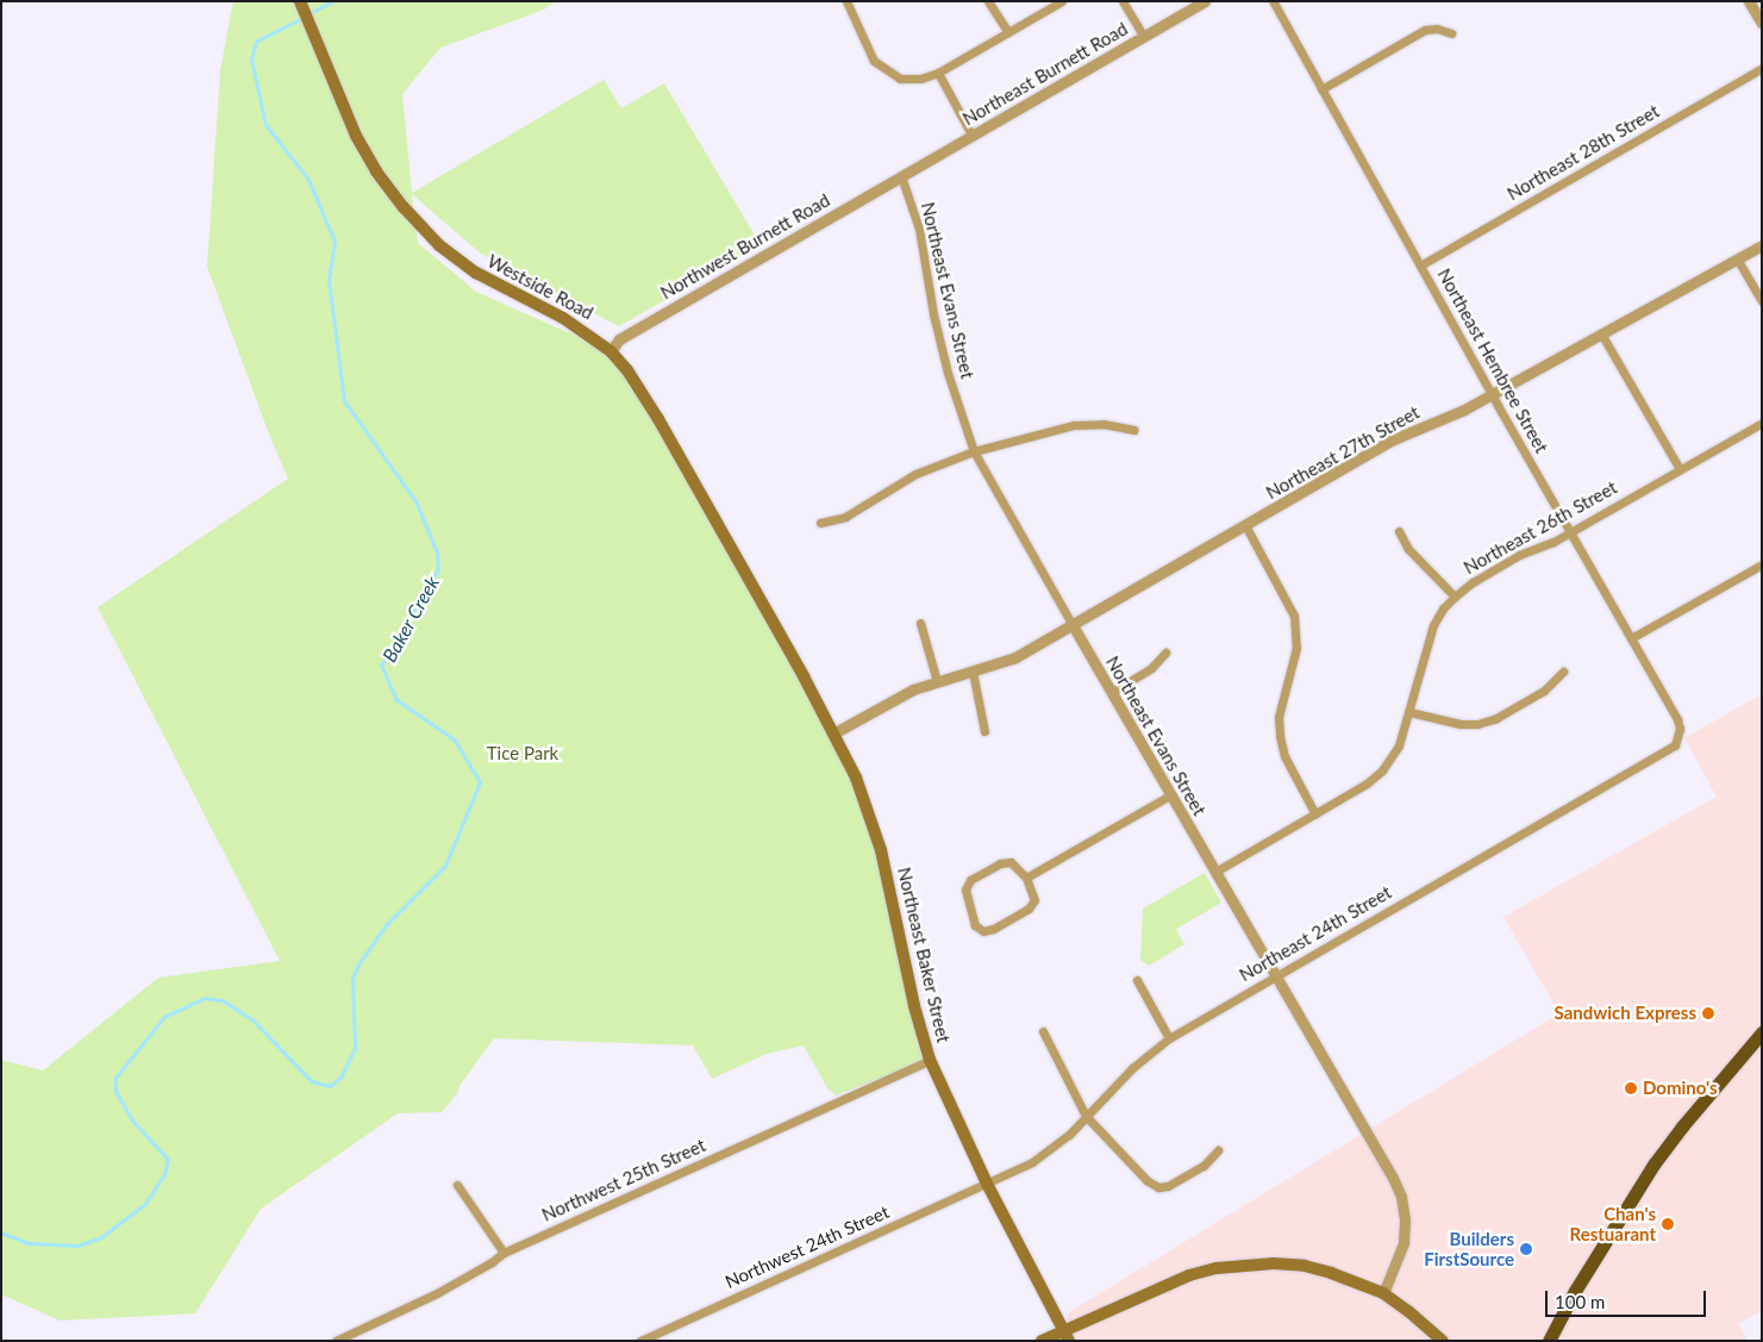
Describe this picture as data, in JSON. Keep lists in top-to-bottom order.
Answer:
{
  "streets": {
    "main road": ["Westside Road", "Northeast Baker Street"],
    "street": [
      "Northeast Burnett Road",
      "Northeast 28th Street",
      "Northwest Burnett Road",
      "Northeast Evans Street",
      "Northeast Hembree Street",
      "Northeast 27th Street",
      "Northeast 26th Street",
      "Northeast 24th Street",
      "Northwest 25th Street",
      "Northwest 24th Street"
    ]
  },
  "crossings": [
    ["Northeast Burnett Road", "Northwest Burnett Road"],
    ["Northeast Burnett Road", "Northeast Evans Street"],
    ["Northeast 28th Street", "Northeast Hembree Street"],
    ["Northwest Burnett Road", "Westside Road"],
    ["Northwest Burnett Road", "Northeast Evans Street"],
    ["Westside Road", "Northeast 27th Street"],
    ["Westside Road", "Northeast Baker Street"],
    ["Northeast Evans Street", "Northeast 27th Street"],
    ["Northeast Evans Street", "Northeast 26th Street"],
    ["Northeast Evans Street", "Northeast 24th Street"],
    ["Northeast Hembree Street", "Northeast 27th Street"],
    ["Northeast Hembree Street", "Northeast 26th Street"],
    ["Northeast Hembree Street", "Northeast 24th Street"],
    ["Northeast 27th Street", "Northeast Baker Street"],
    ["Northeast 24th Street", "Northeast Baker Street"],
    ["Northeast 24th Street", "Northwest 24th Street"],
    ["Northeast Baker Street", "Northwest 25th Street"],
    ["Northeast Baker Street", "Northwest 24th Street"]
  ],
  "water": ["Baker Creek"],
  "parks": ["Tice Park"],
  "places": [
    "Sandwich Express",
    "Domino's",
    "Chan's Restuarant",
    "Builders FirstSource"
  ],
  "scale_bar": "100 m"
}
